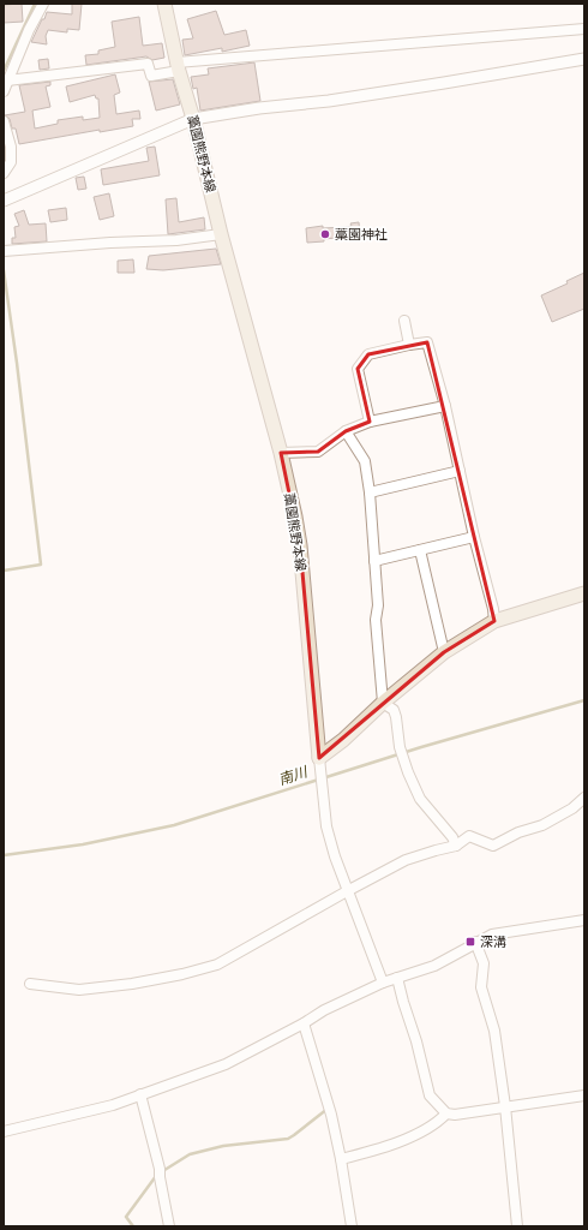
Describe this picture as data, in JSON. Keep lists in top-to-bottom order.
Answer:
{
  "streets": {
    "main road": ["藁園熊野本線"]
  },
  "water": ["南川"],
  "places": {
    "other": ["藁園神社"],
    "transit": ["深溝"]
  }
}
